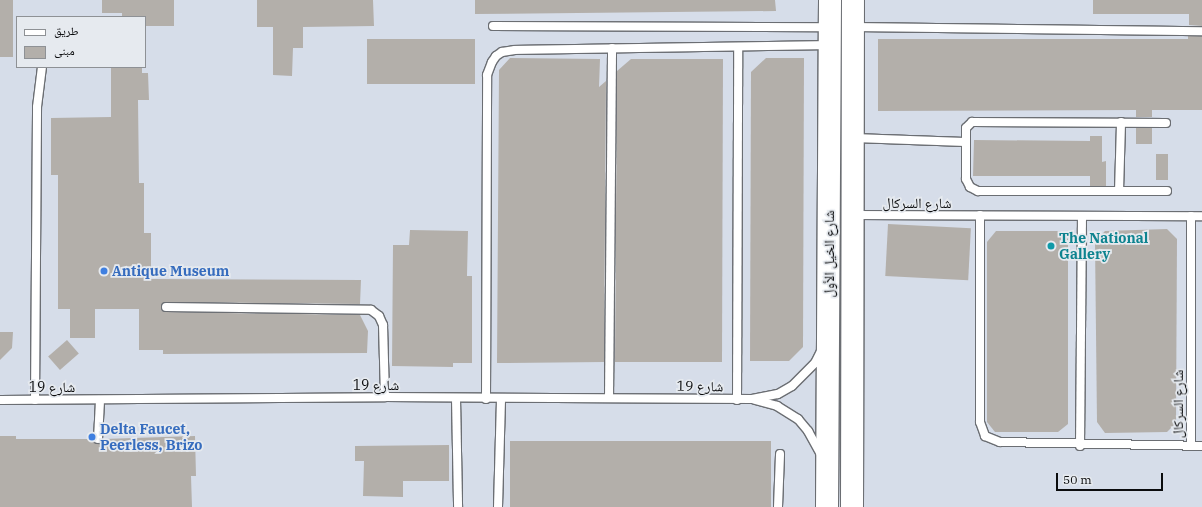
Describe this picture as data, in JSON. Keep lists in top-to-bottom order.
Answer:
{
  "streets": {
    "main road": ["شارع الخيل الأول"],
    "lane": ["شارع السركال", "شارع 19"]
  },
  "crossings": [
    ["شارع السركال", "شارع الخيل الأول"],
    ["شارع الخيل الأول", "شارع 19"]
  ],
  "places": ["The National Gallery", "Antique Museum", "Delta Faucet, Peerless, Brizo"],
  "legend": ["طريق", "مبنى"],
  "scale_bar": "50 m"
}
